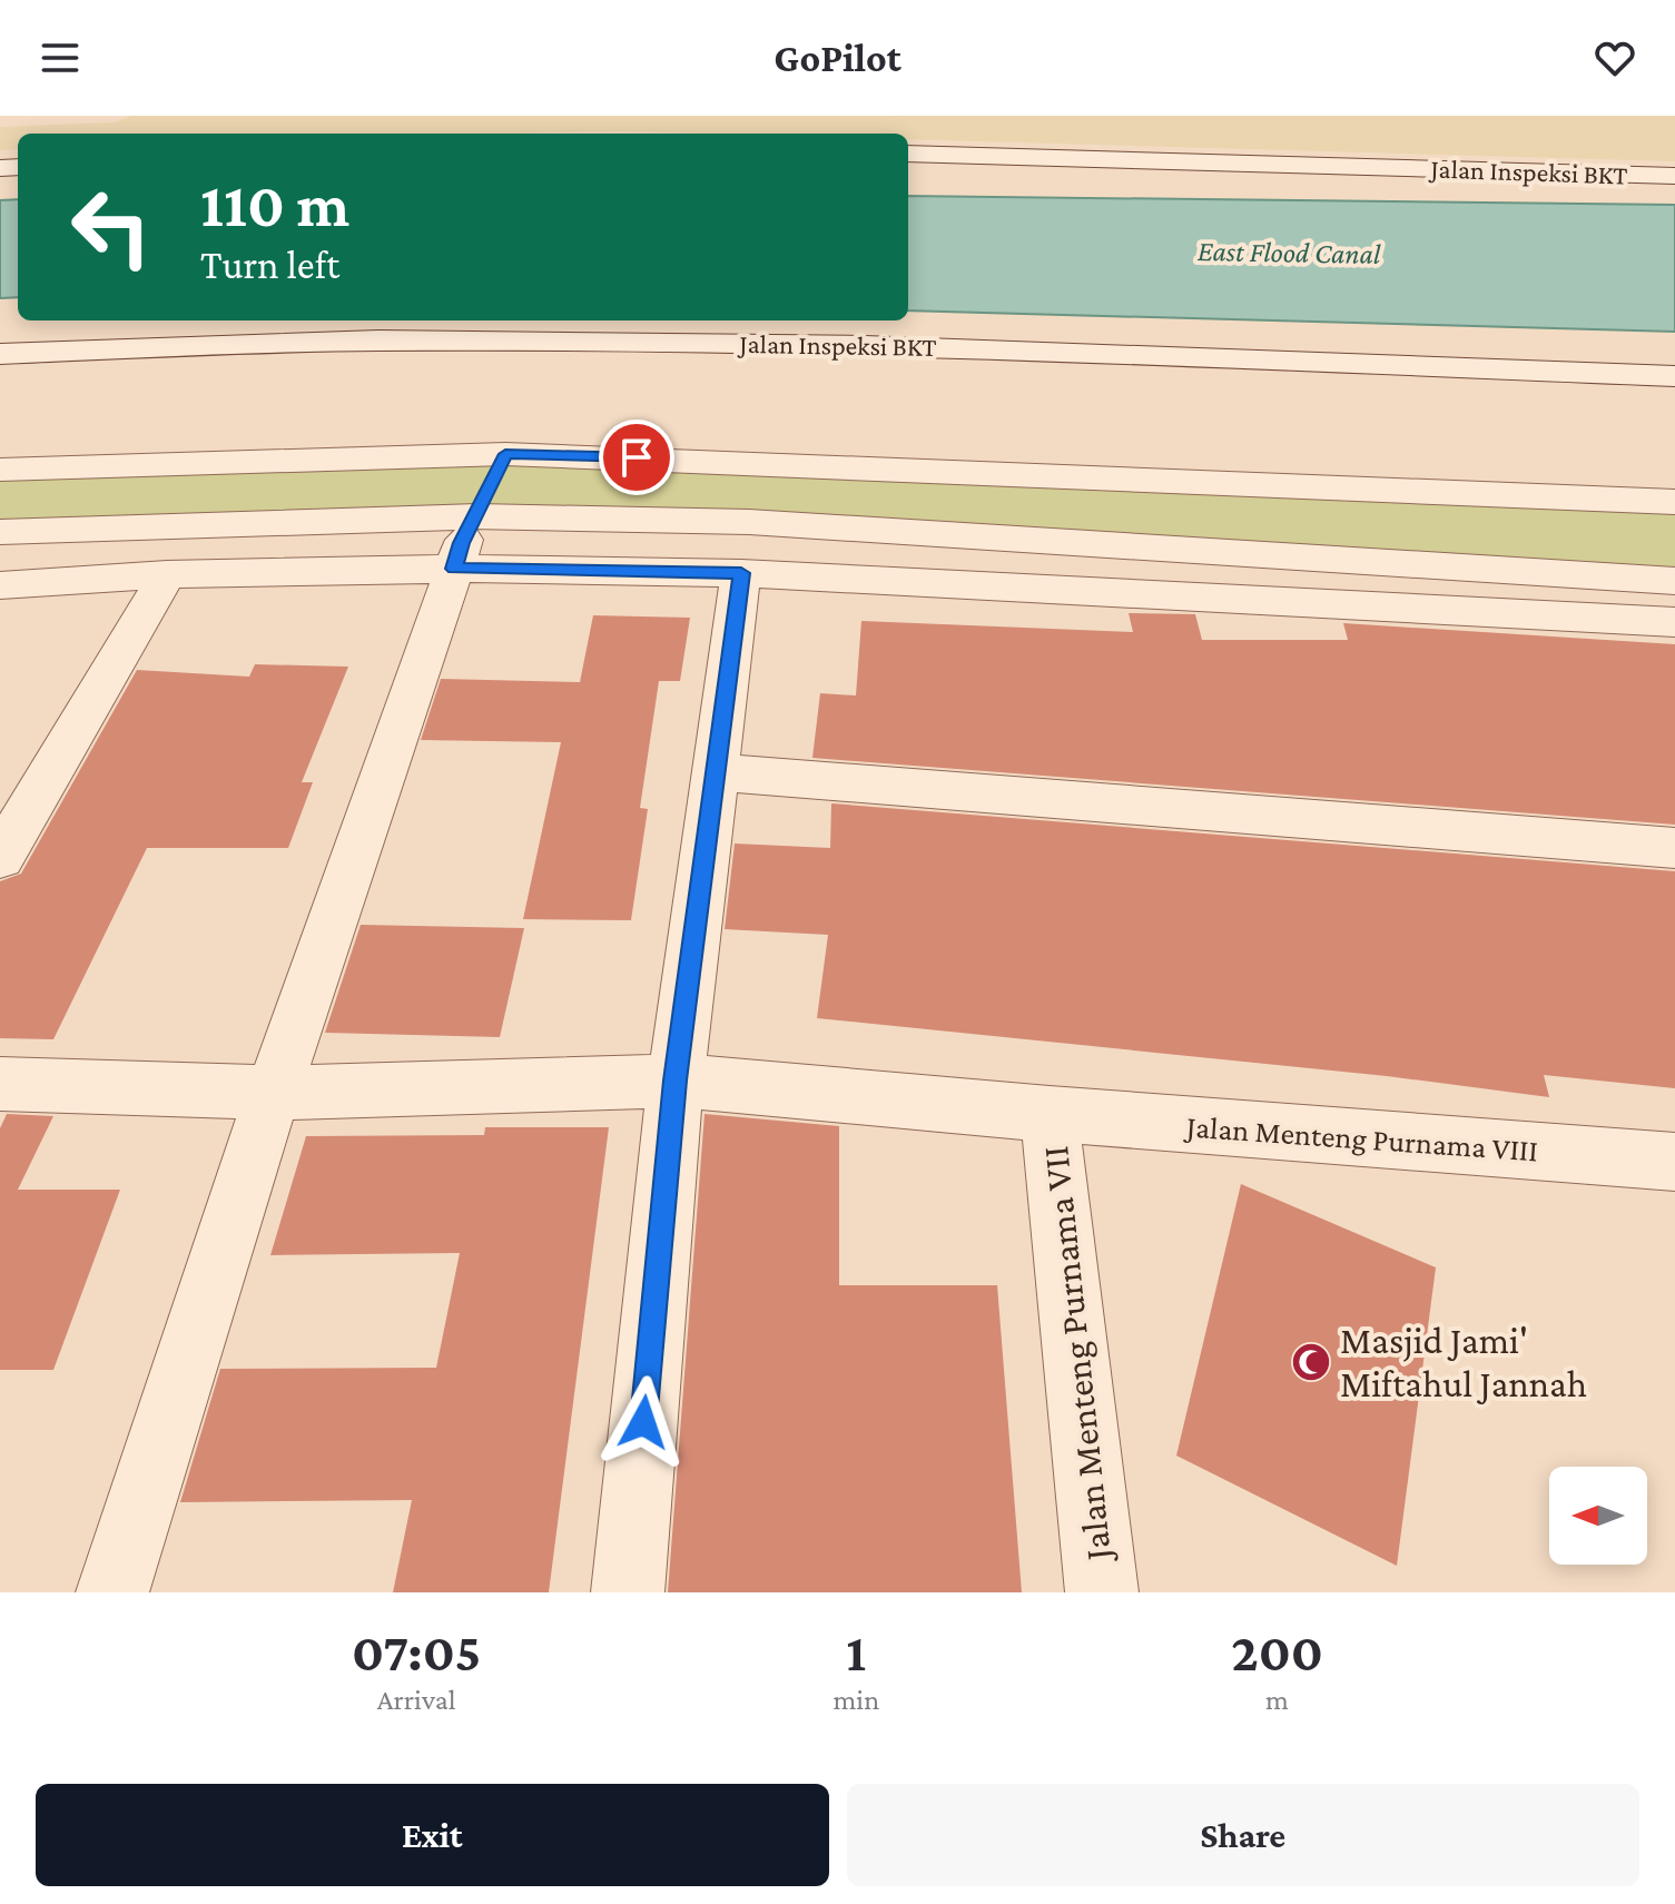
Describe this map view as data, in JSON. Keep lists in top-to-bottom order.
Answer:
{
  "streets": {
    "street": ["Jalan Inspeksi BKT", "Jalan Menteng Purnama VIII", "Jalan Menteng Purnama VII"]
  },
  "crossings": [
    ["Jalan Menteng Purnama VIII", "Jalan Menteng Purnama VII"]
  ],
  "water": ["East Flood Canal"],
  "places": {
    "mosque": ["Masjid Jami' Miftahul Jannah"]
  },
  "north": "left",
  "page": {
    "header": "GoPilot",
    "turn": ["110 m", "Turn left"],
    "eta": [
      "07:05",
      "Arrival",
      "1",
      "min",
      "200",
      "m"
    ],
    "buttons": ["Exit", "Share"]
  }
}
